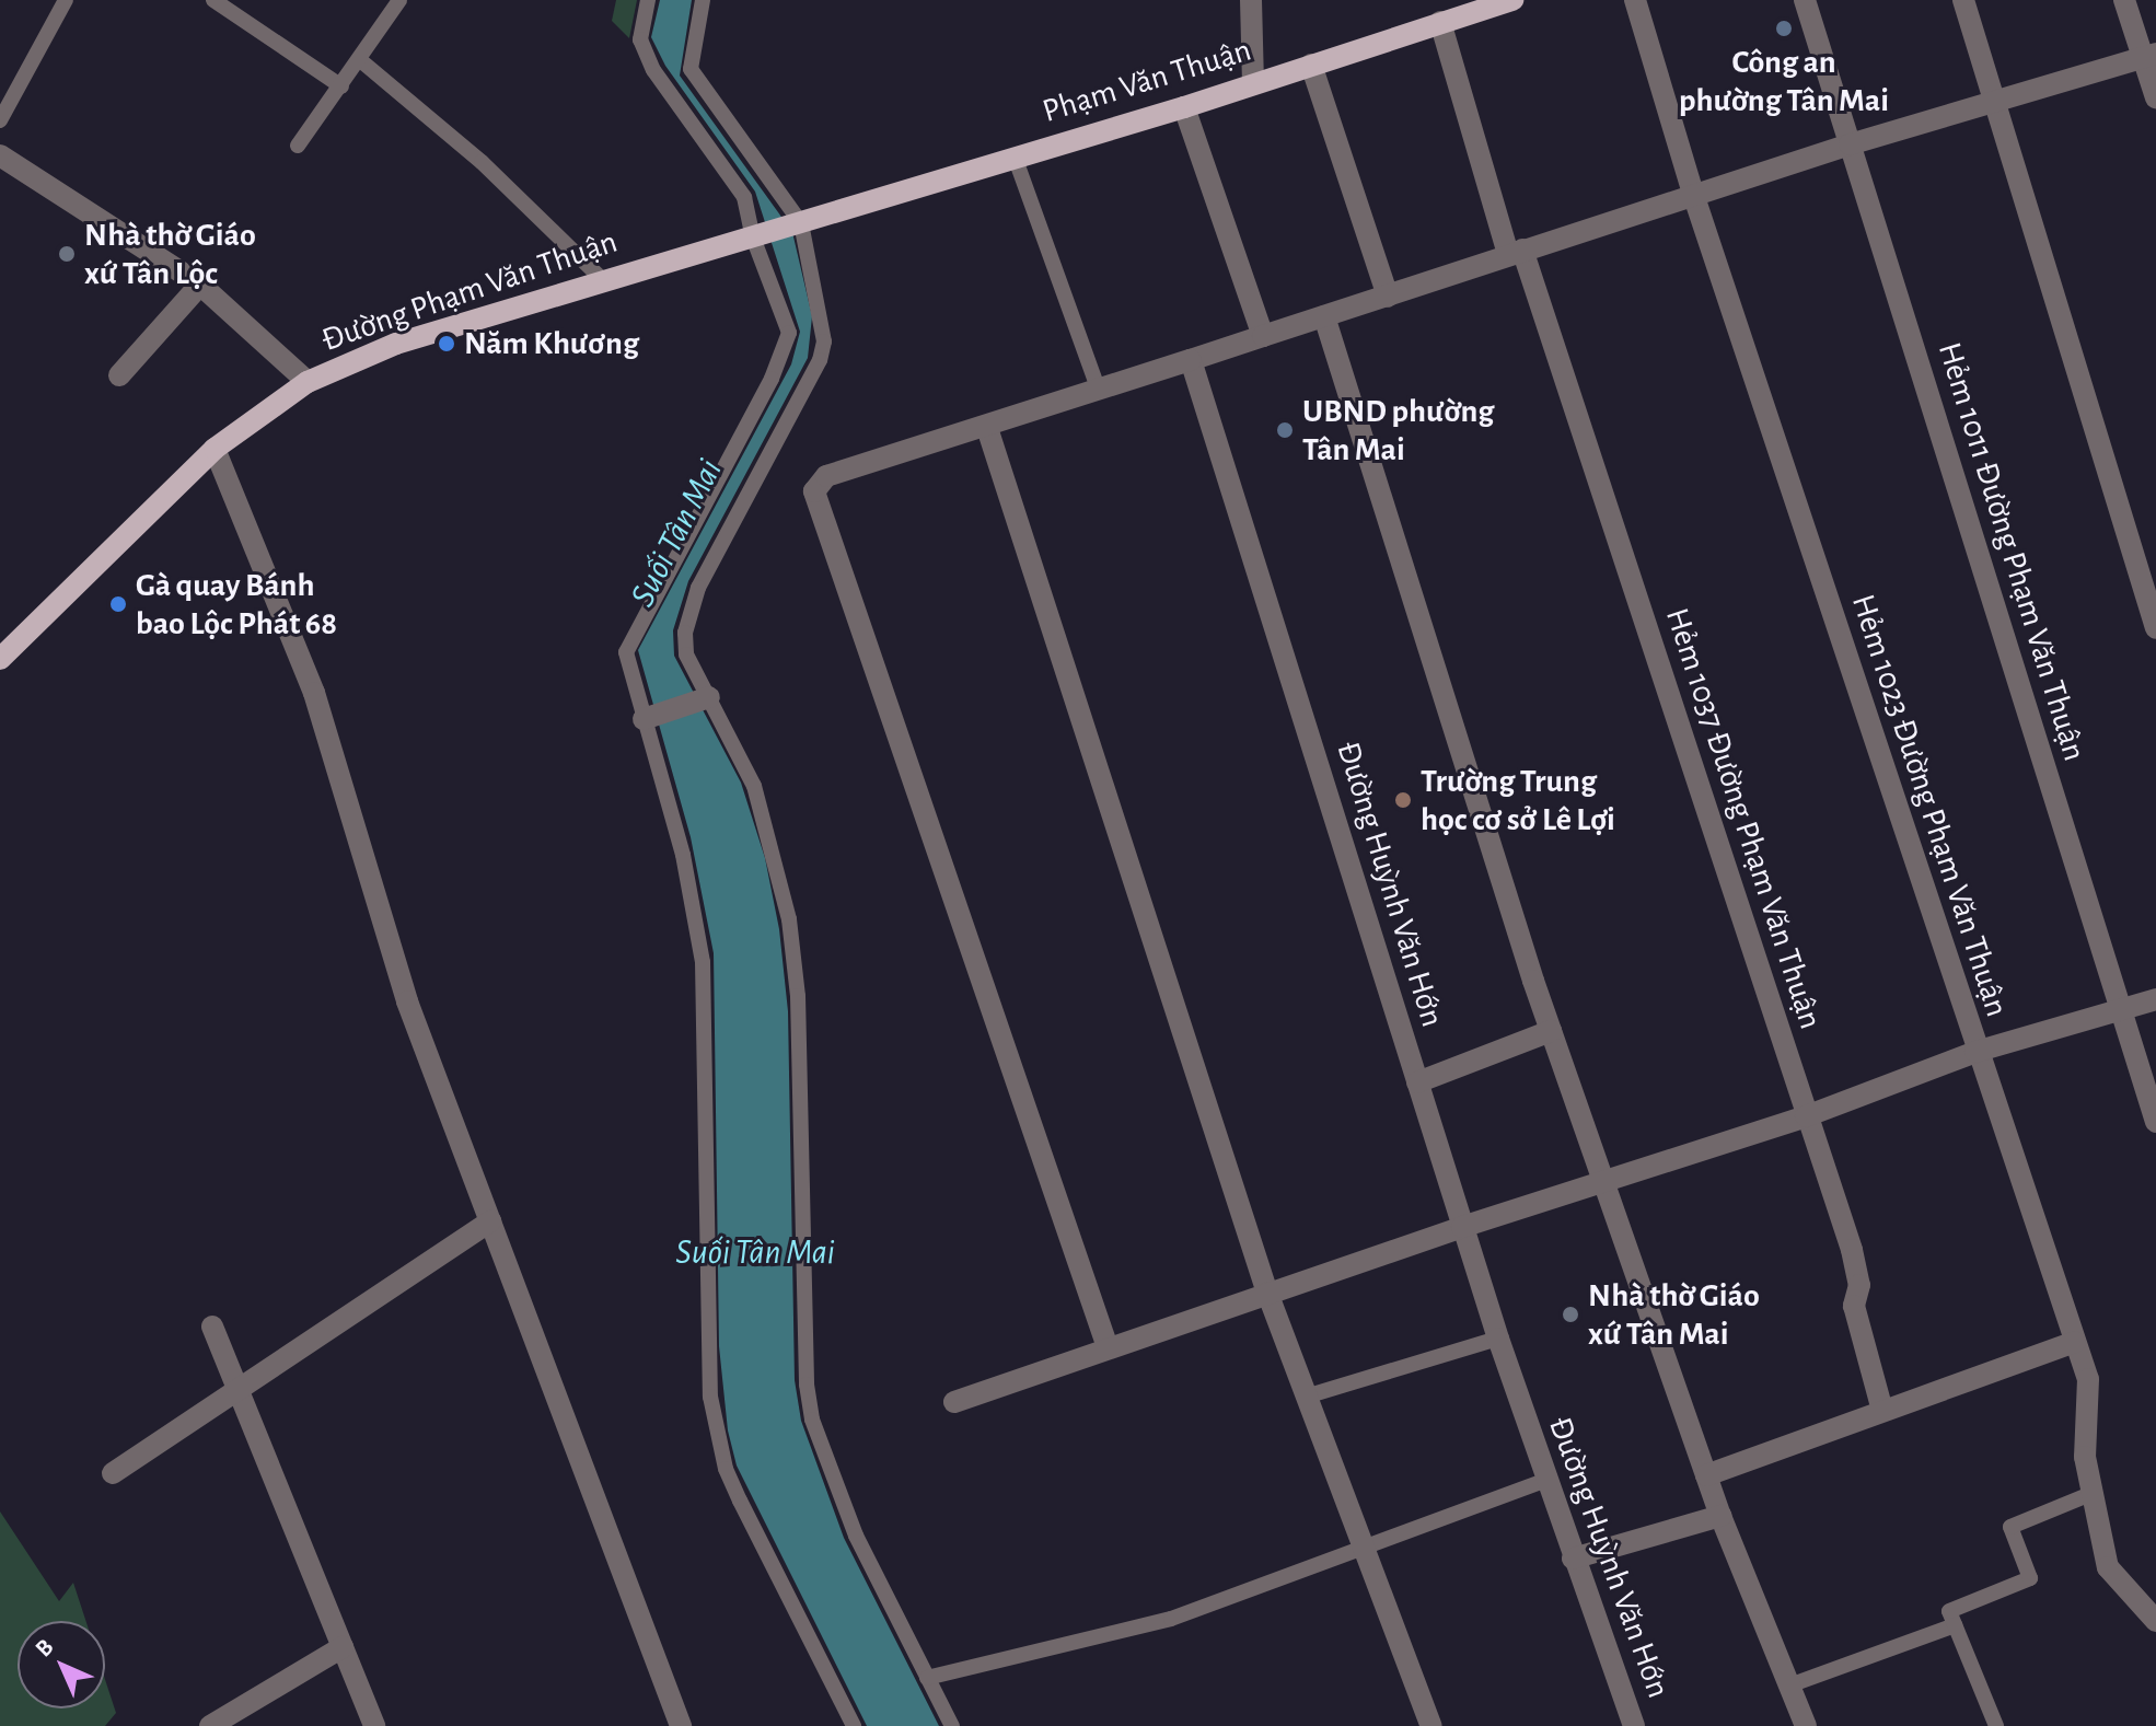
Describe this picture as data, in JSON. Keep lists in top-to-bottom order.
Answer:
{
  "streets": {
    "main road": ["Phạm Văn Thuận", "Đường Phạm Văn Thuận"],
    "street": [
      "Hẻm 1011 Đường Phạm Văn Thuận",
      "Hẻm 1023 Đường Phạm Văn Thuận",
      "Hẻm 1037 Đường Phạm Văn Thuận",
      "Đường Huỳnh Văn Hớn"
    ]
  },
  "crossings": [
    ["Phạm Văn Thuận", "Đường Phạm Văn Thuận"],
    ["Phạm Văn Thuận", "Hẻm 1037 Đường Phạm Văn Thuận"]
  ],
  "water": ["Suối Tân Mai"],
  "places": [
    "Công an phường Tân Mai",
    "Nhà thờ Giáo xứ Tân Lộc",
    "Năm Khương",
    "UBND phường Tân Mai",
    "Gà quay Bánh bao Lộc Phát 68",
    "Trường Trung học cơ sở Lê Lợi",
    "Nhà thờ Giáo xứ Tân Mai"
  ],
  "north": "top left"
}
